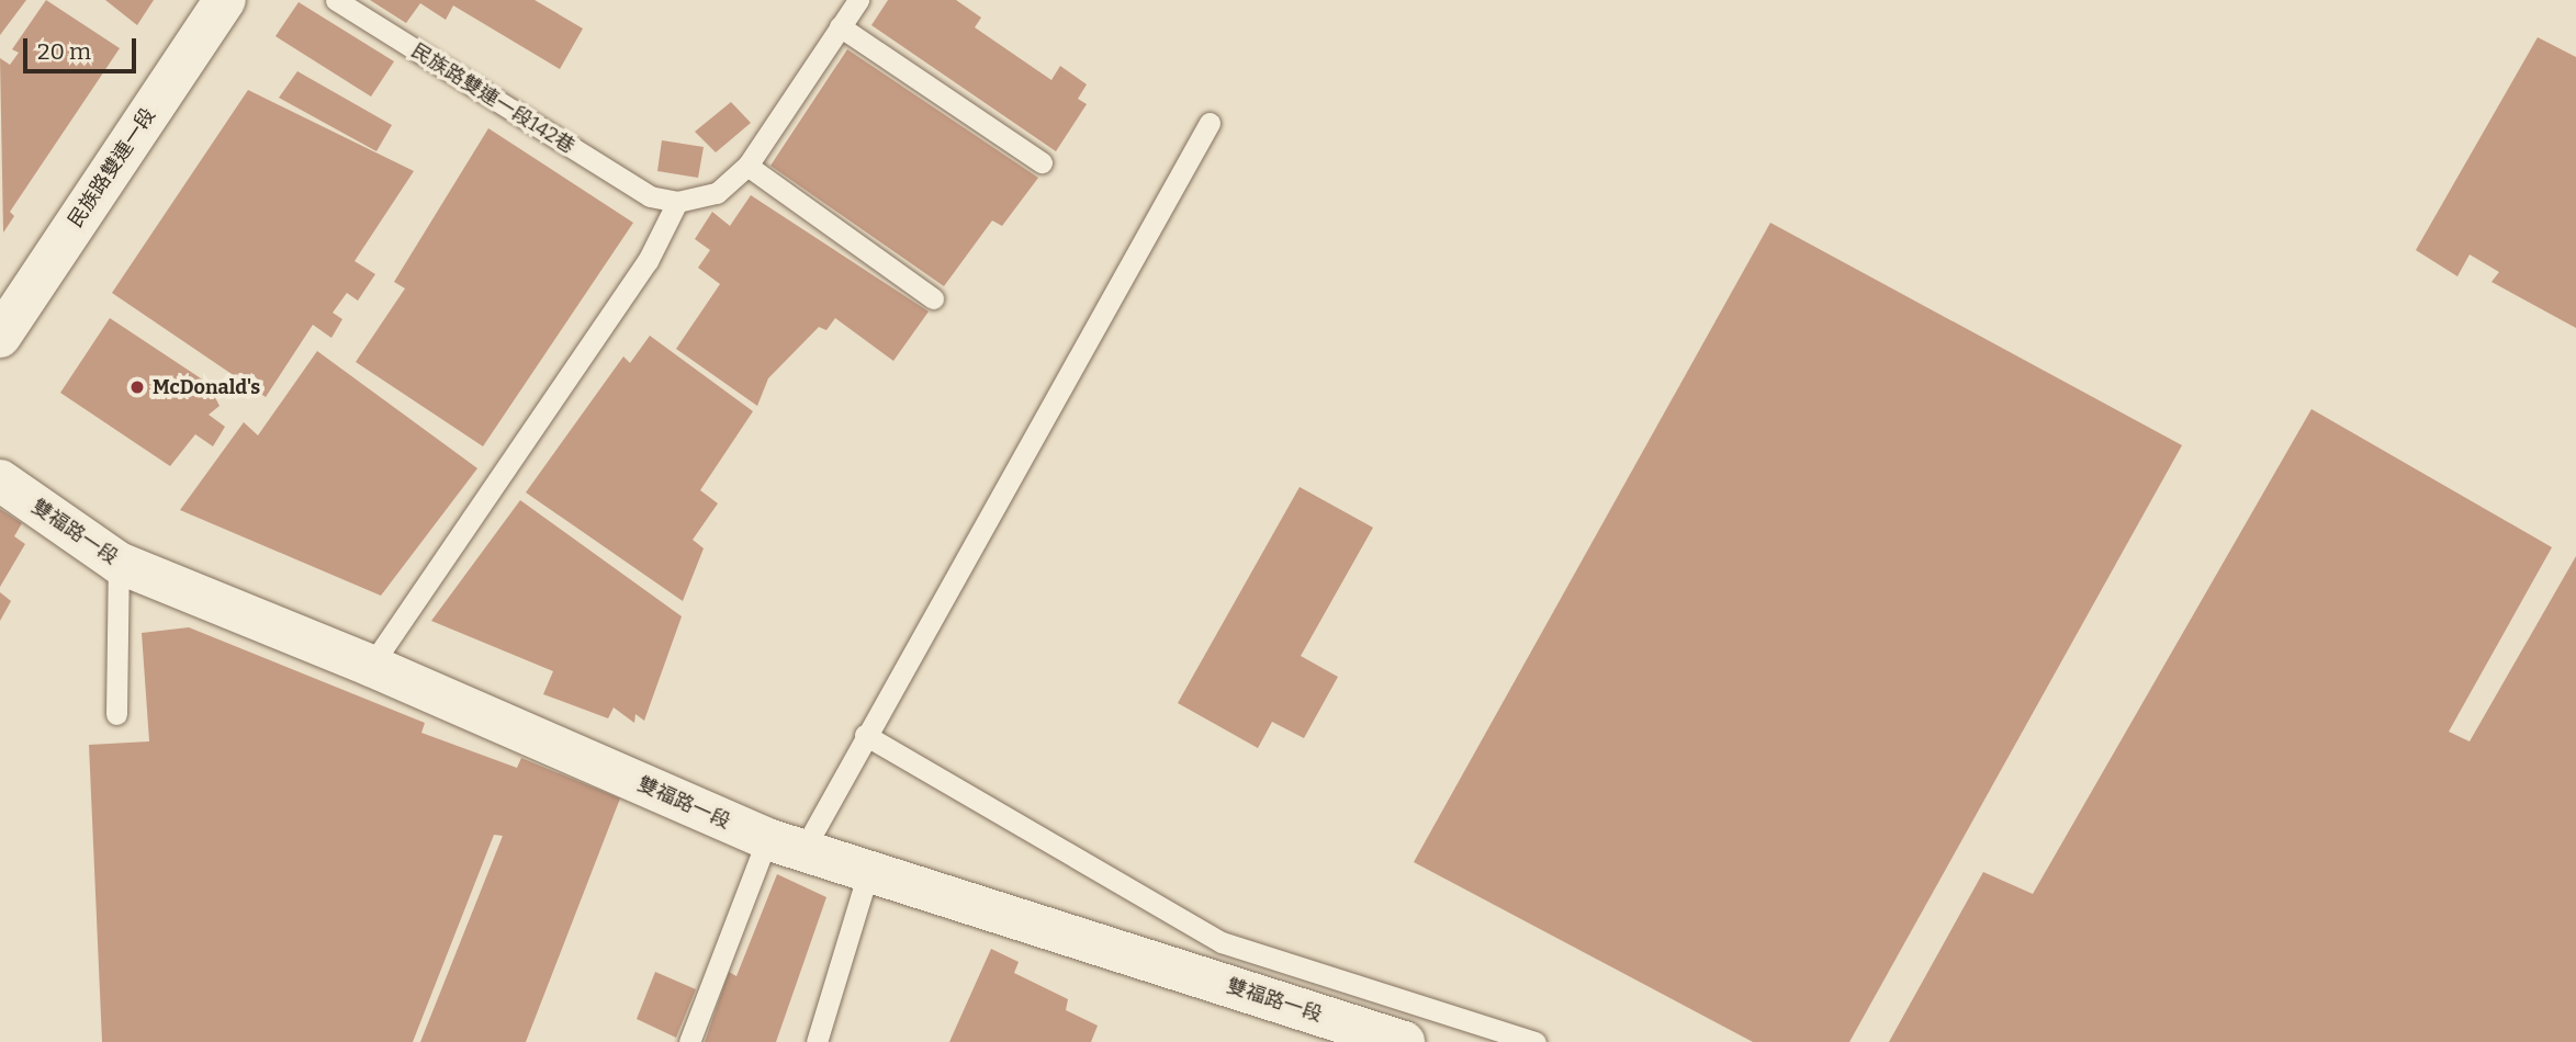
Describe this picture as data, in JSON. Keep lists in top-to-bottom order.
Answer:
{
  "streets": {
    "street": ["民族路雙連一段", "雙福路一段"],
    "lane": ["民族路雙連一段142巷"]
  },
  "places": ["McDonald's"],
  "scale_bar": "20 m"
}
